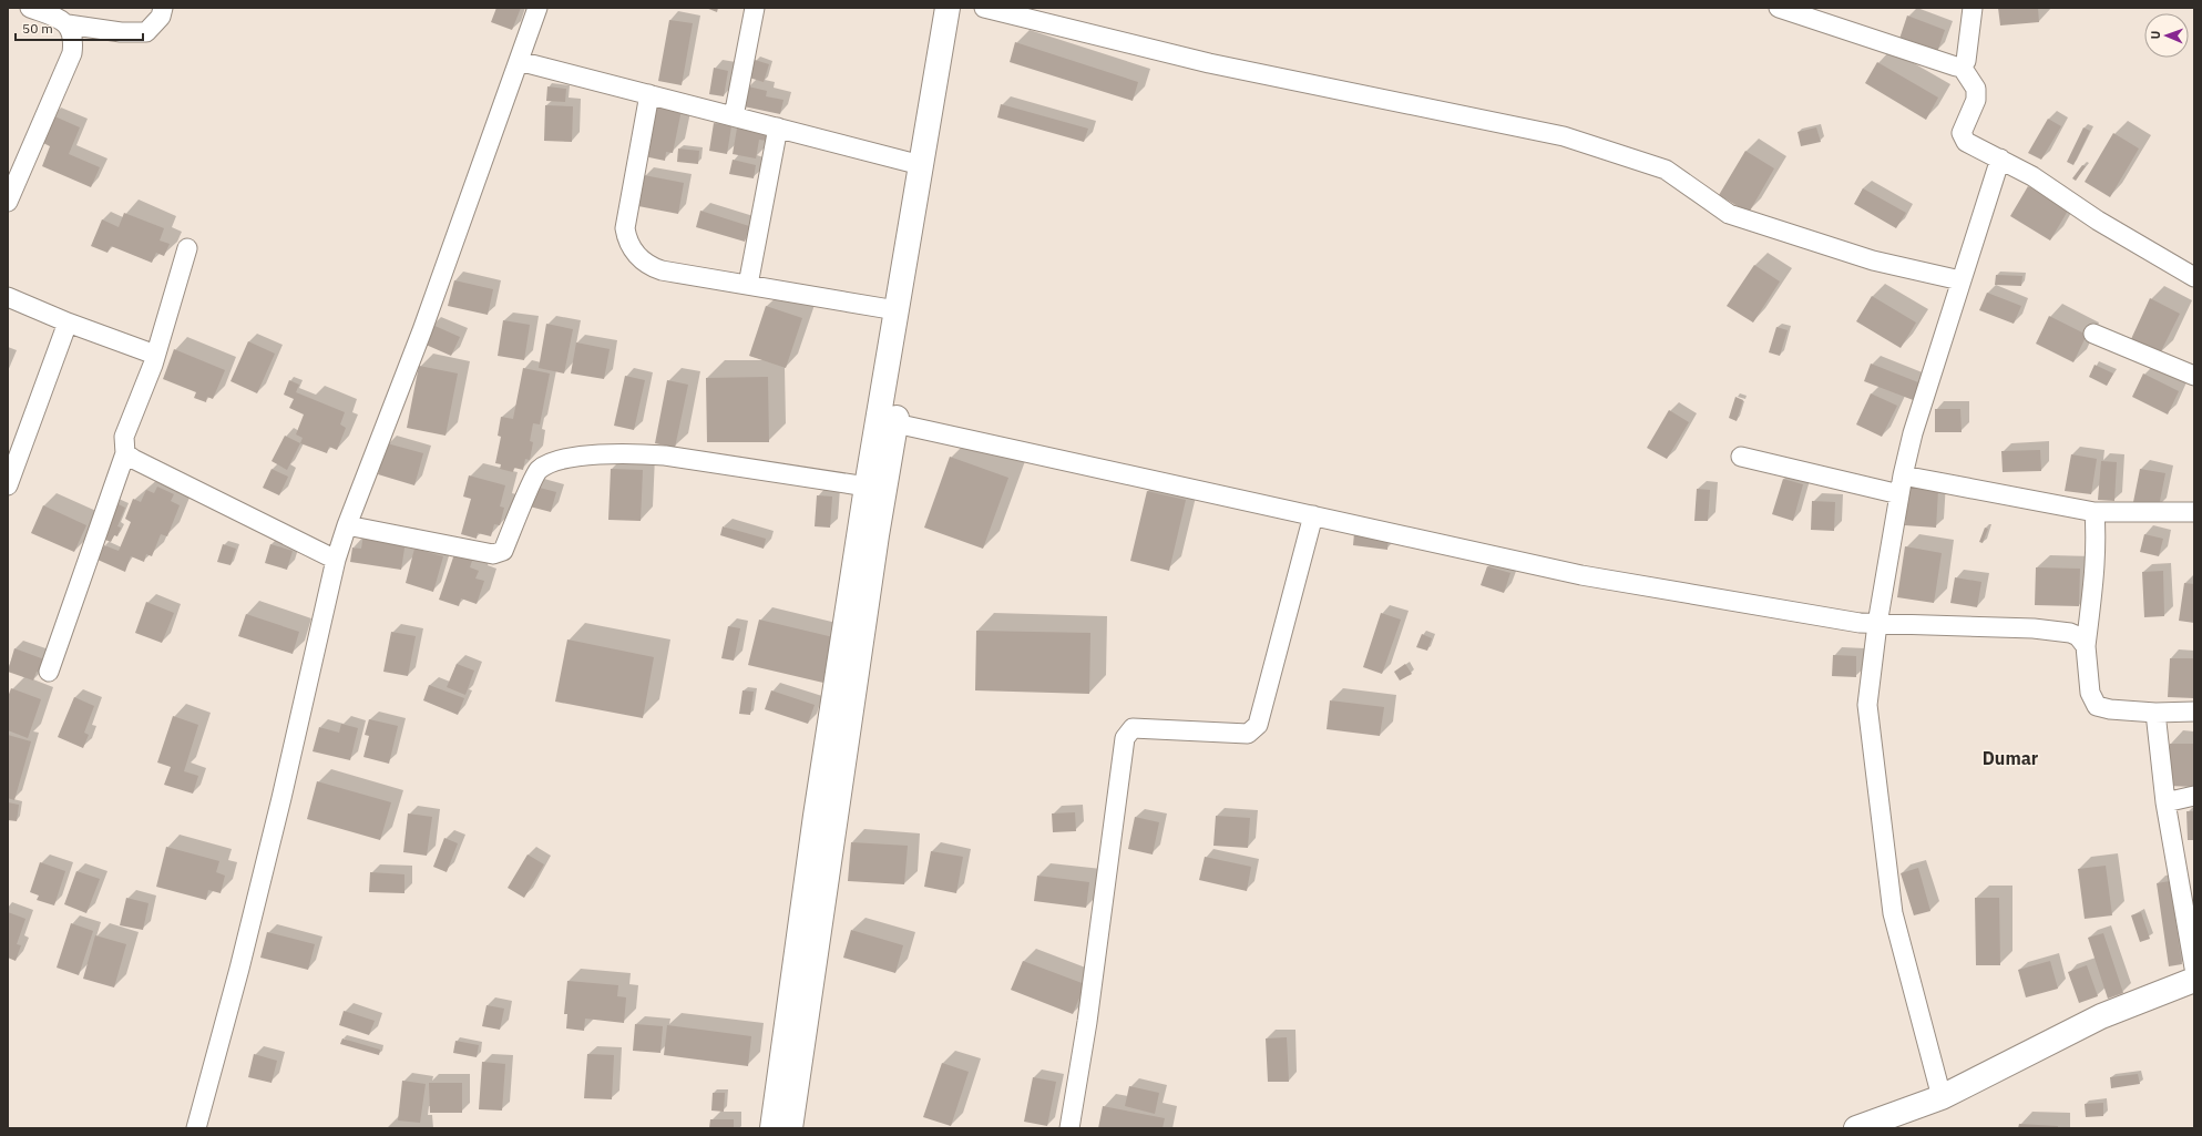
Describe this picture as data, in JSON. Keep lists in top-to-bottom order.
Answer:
{
  "districts": ["Dumar"],
  "scale_bar": "50 m",
  "north": "left"
}
